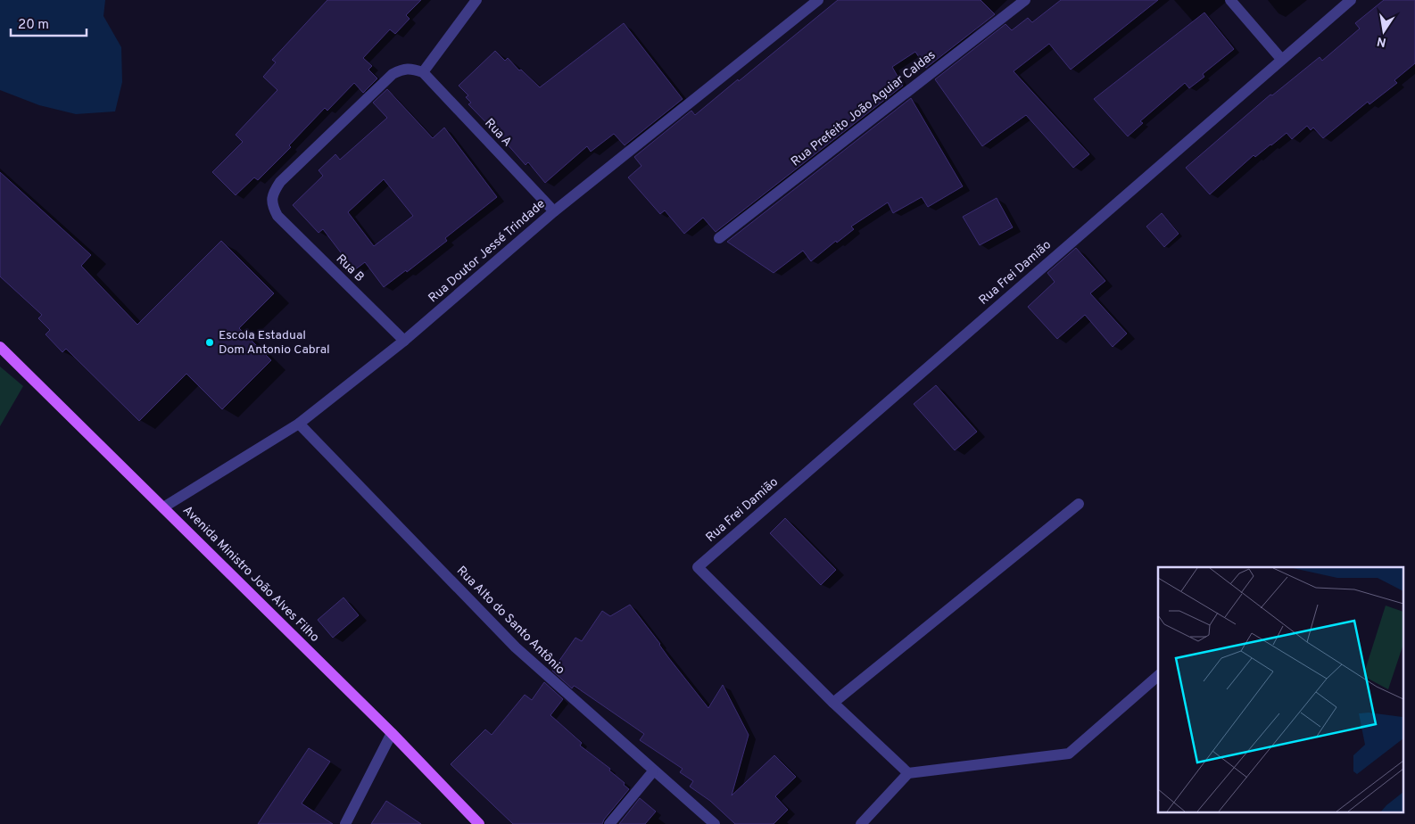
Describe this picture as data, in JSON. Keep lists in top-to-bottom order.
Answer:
{
  "streets": {
    "main road": ["Avenida Ministro João Alves Filho"],
    "street": [
      "Rua Prefeito João Aguiar Caldas",
      "Rua A",
      "Rua Doutor Jessé Trindade",
      "Rua B",
      "Rua Frei Damião",
      "Rua Alto do Santo Antônio"
    ]
  },
  "crossings": [
    ["Rua A", "Rua Doutor Jessé Trindade"],
    ["Rua A", "Rua B"],
    ["Rua Doutor Jessé Trindade", "Rua B"],
    ["Rua Doutor Jessé Trindade", "Avenida Ministro João Alves Filho"],
    ["Rua Doutor Jessé Trindade", "Rua Alto do Santo Antônio"]
  ],
  "places": ["Escola Estadual Dom Antonio Cabral"],
  "scale_bar": "20 m",
  "north": "bottom"
}
